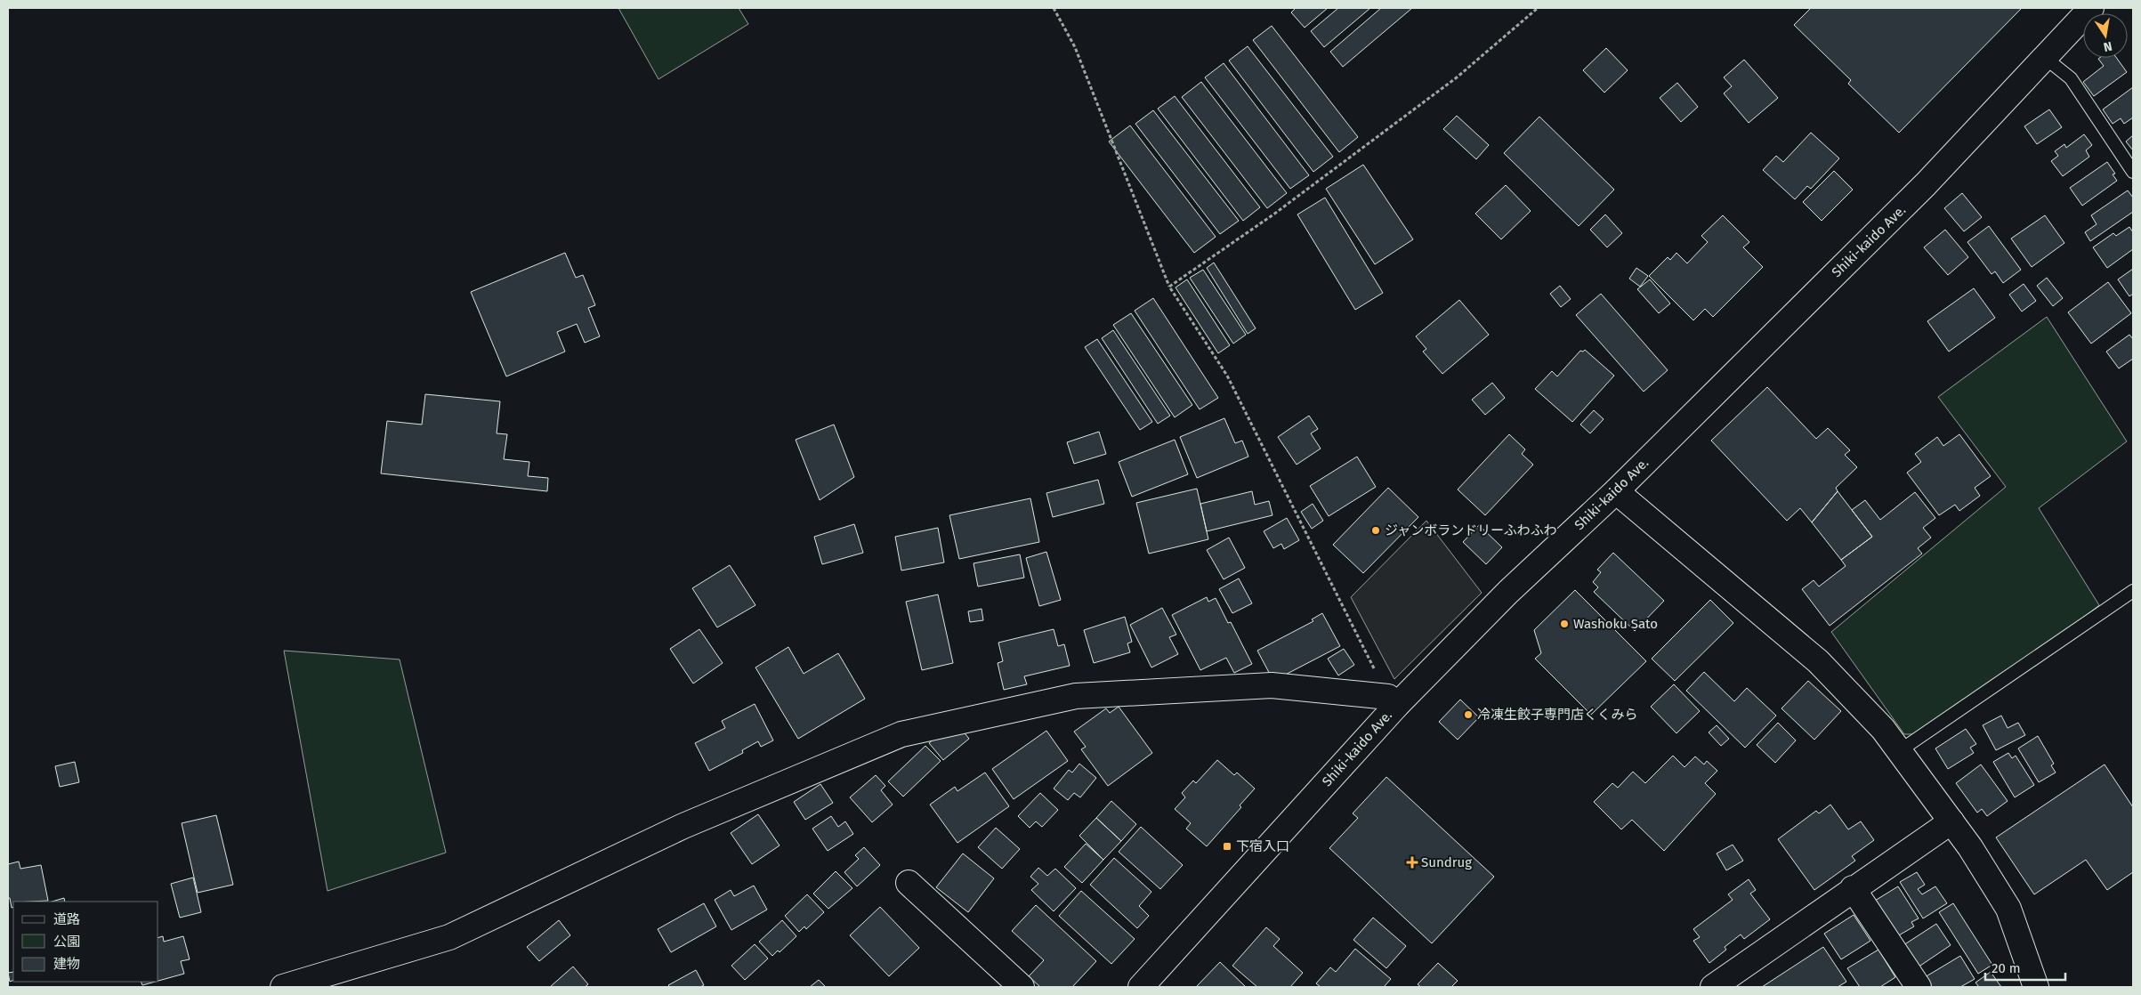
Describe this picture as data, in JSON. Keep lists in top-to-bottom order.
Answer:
{
  "streets": {
    "street": ["Shiki-kaido Ave."]
  },
  "places": {
    "other": ["ジャンボランドリーふわふわ", "Washoku Sato", "冷凍生餃子専門店くくみら"],
    "transit": ["下宿入口"],
    "health": ["Sundrug"]
  },
  "legend": ["道路", "公園", "建物"],
  "scale_bar": "20 m",
  "north": "bottom"
}
